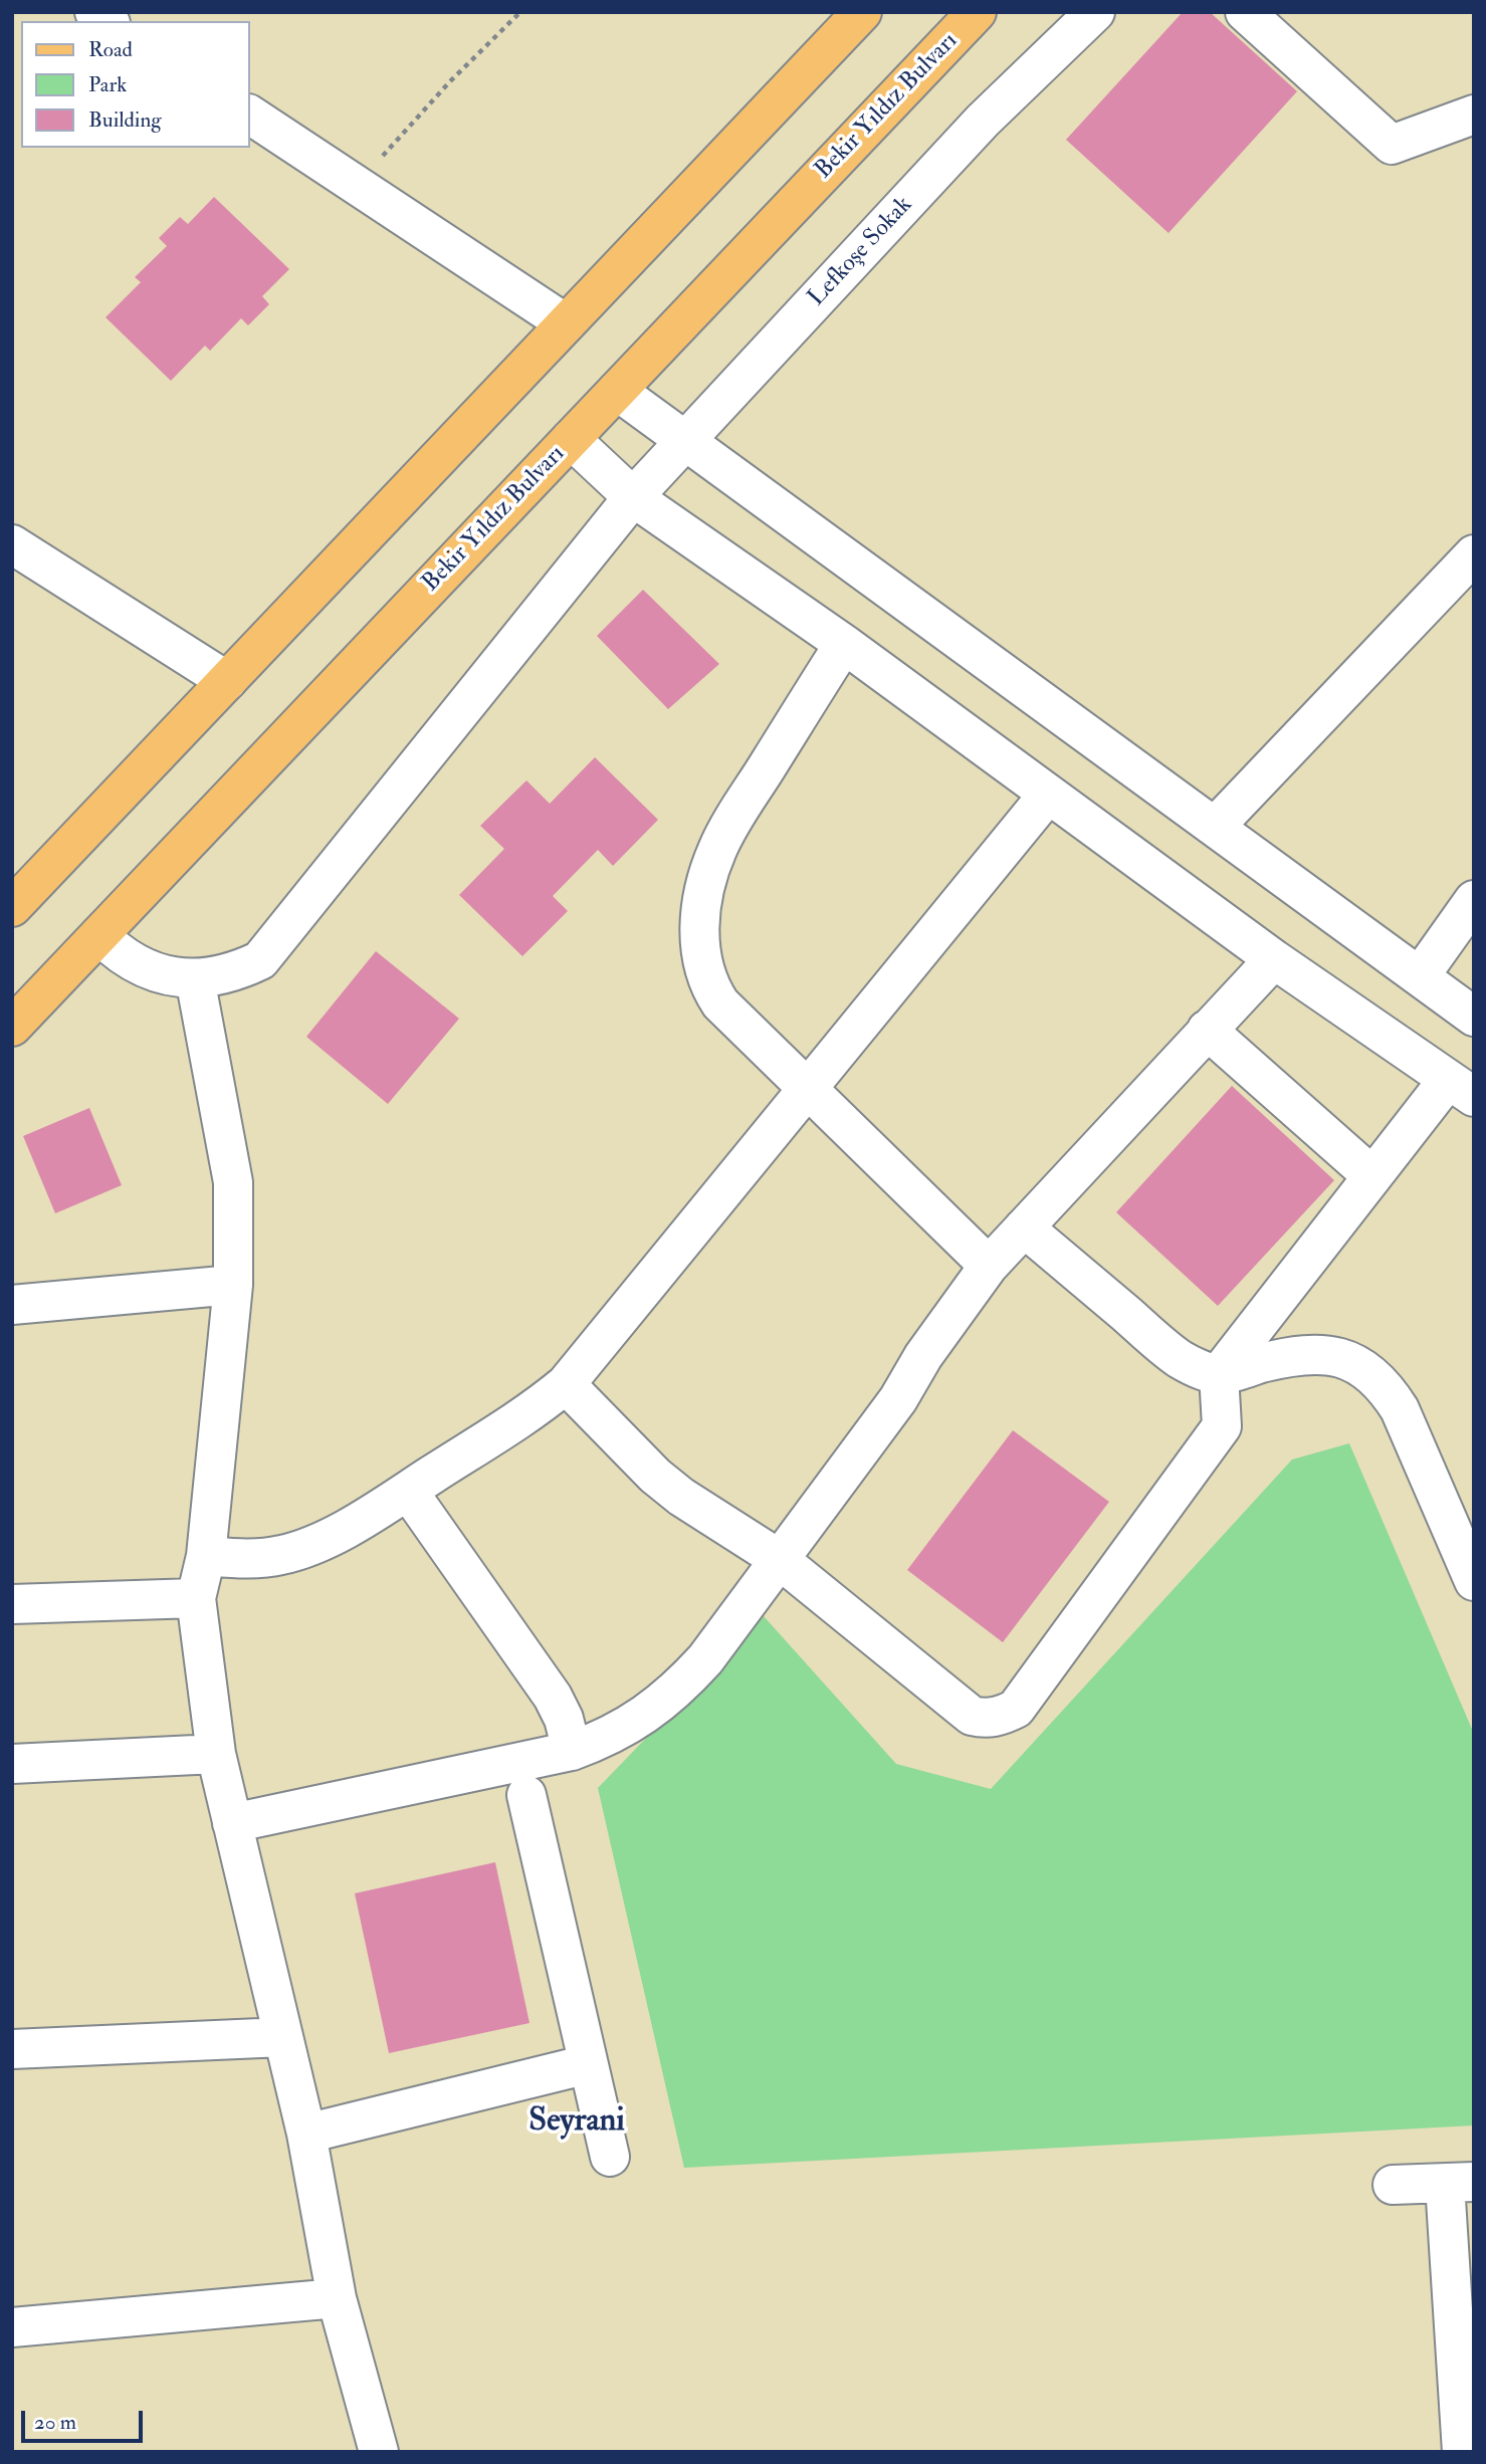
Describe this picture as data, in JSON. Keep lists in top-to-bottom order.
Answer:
{
  "streets": {
    "main road": ["Bekir Yıldız Bulvarı"],
    "street": ["Lefkoşe Sokak"]
  },
  "crossings": [
    ["Bekir Yıldız Bulvarı", "Lefkoşe Sokak"]
  ],
  "districts": ["Seyrani"],
  "legend": ["Road", "Park", "Building"],
  "scale_bar": "20 m"
}
